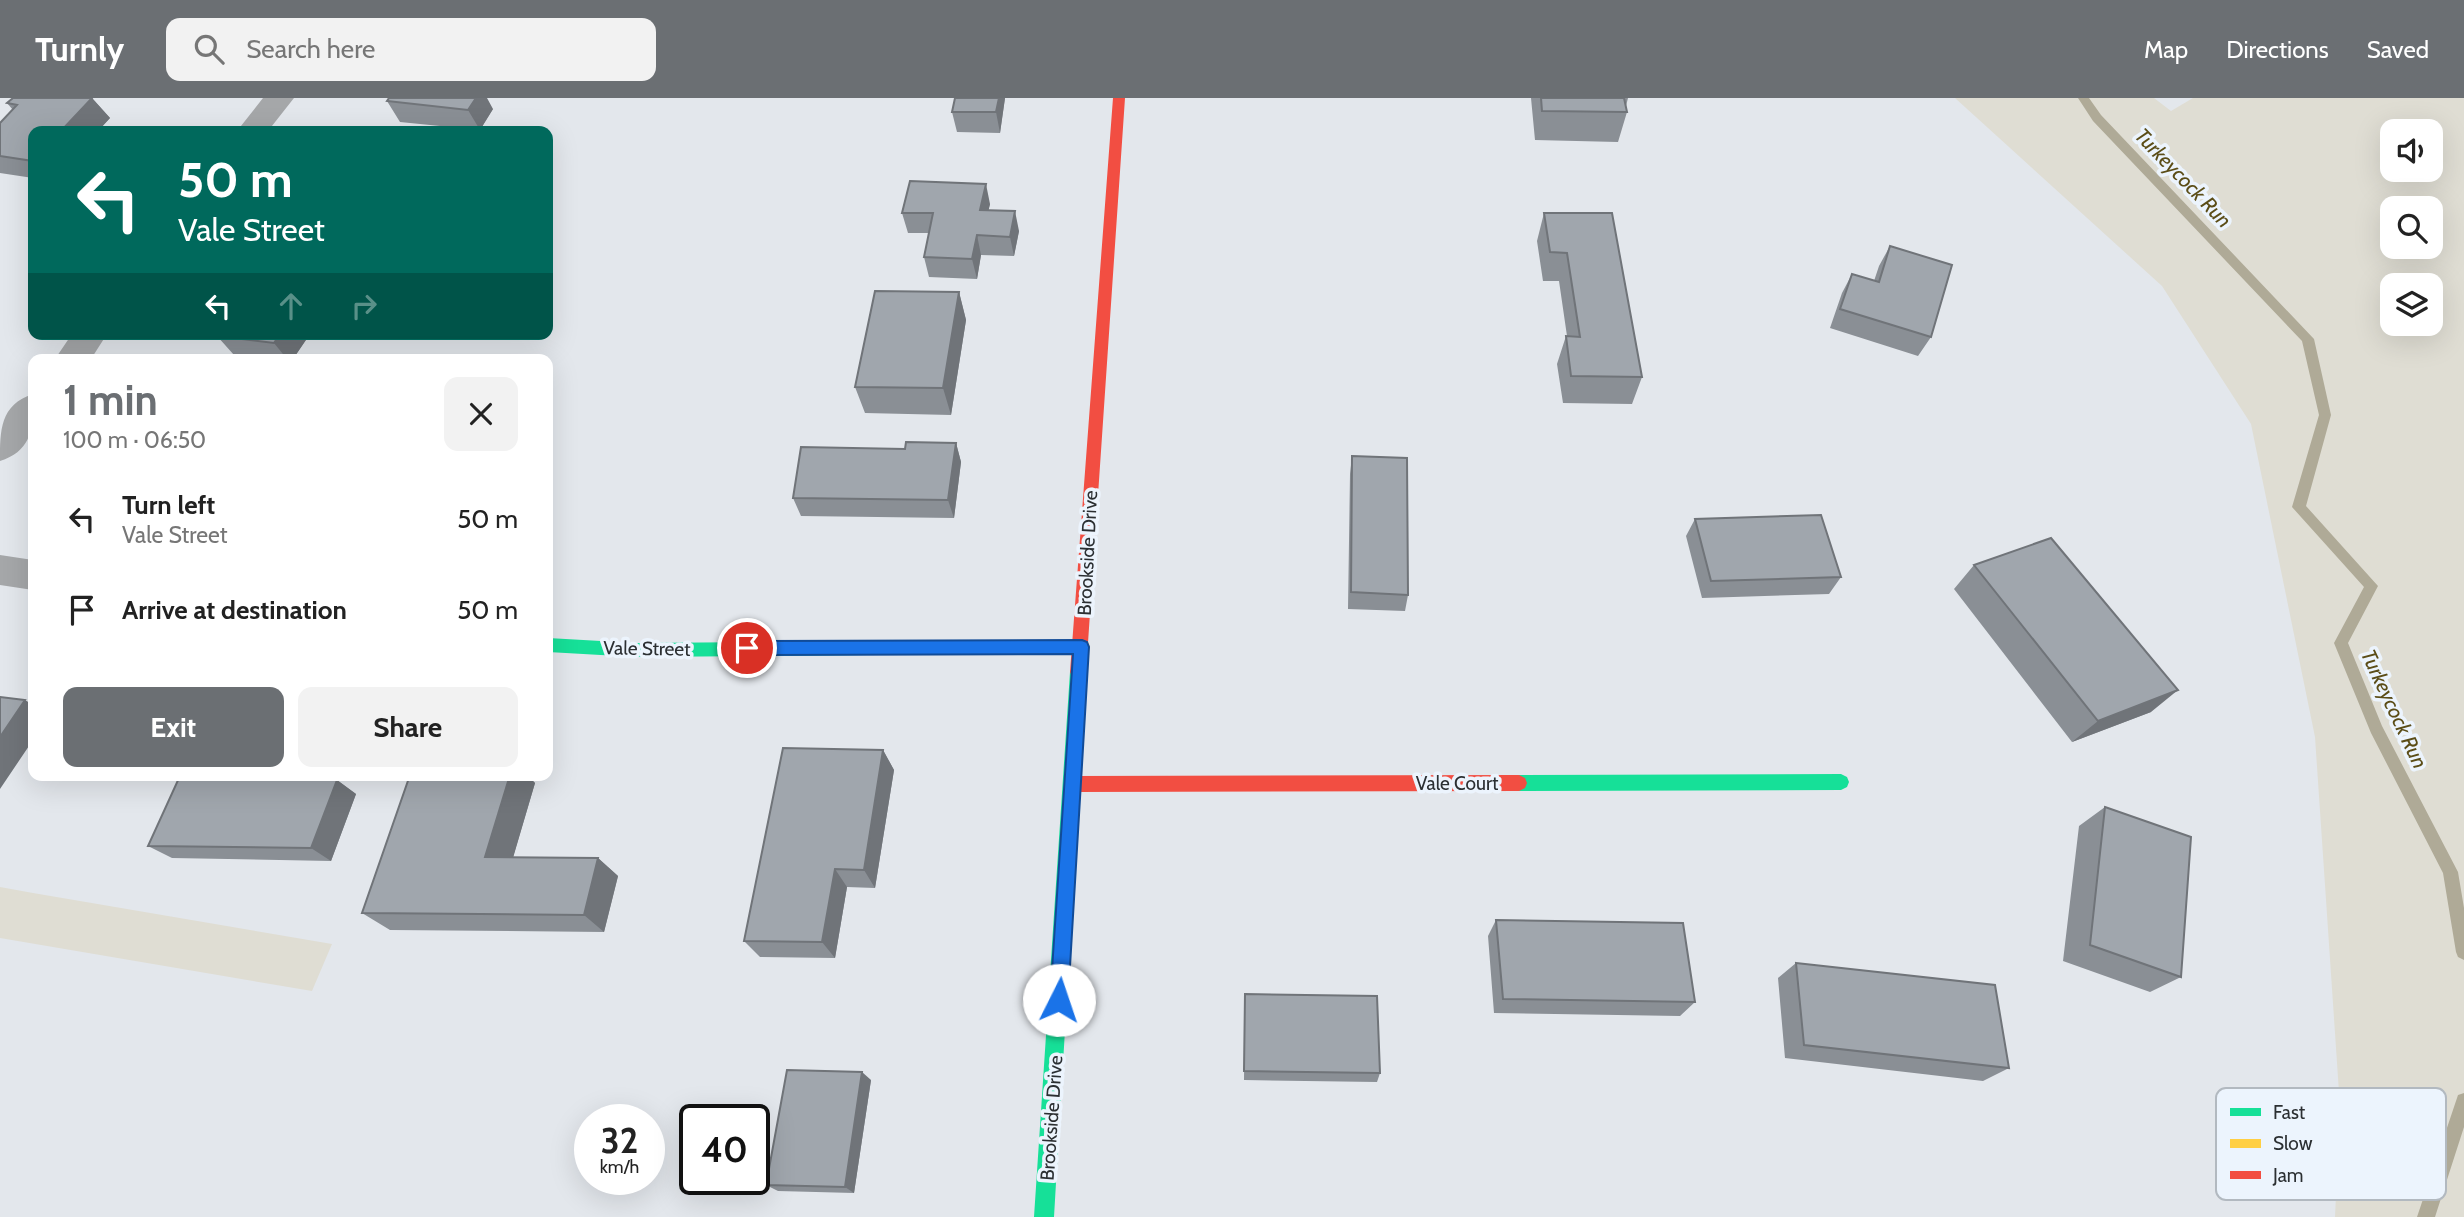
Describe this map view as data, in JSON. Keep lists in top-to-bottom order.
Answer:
{
  "streets": {
    "street": ["Brookside Drive", "Vale Street", "Vale Court"]
  },
  "crossings": [
    ["Brookside Drive", "Vale Street"],
    ["Brookside Drive", "Vale Court"]
  ],
  "water": ["Turkeycock Run"],
  "legend": ["Fast", "Slow", "Jam"],
  "page": {
    "header": "Turnly",
    "search": "Search here",
    "nav": ["Map", "Directions", "Saved"],
    "turn": ["50 m", "Vale Street"],
    "heading": ["1 min", "100 m · 06:50"],
    "list": [
      {
        "name": "Turn left",
        "note": "Vale Street",
        "value": "50 m"
      },
      {
        "name": "Arrive at destination",
        "value": "50 m"
      }
    ],
    "buttons": ["Exit", "Share"],
    "speed": "32 km/h",
    "limit": "40"
  }
}
